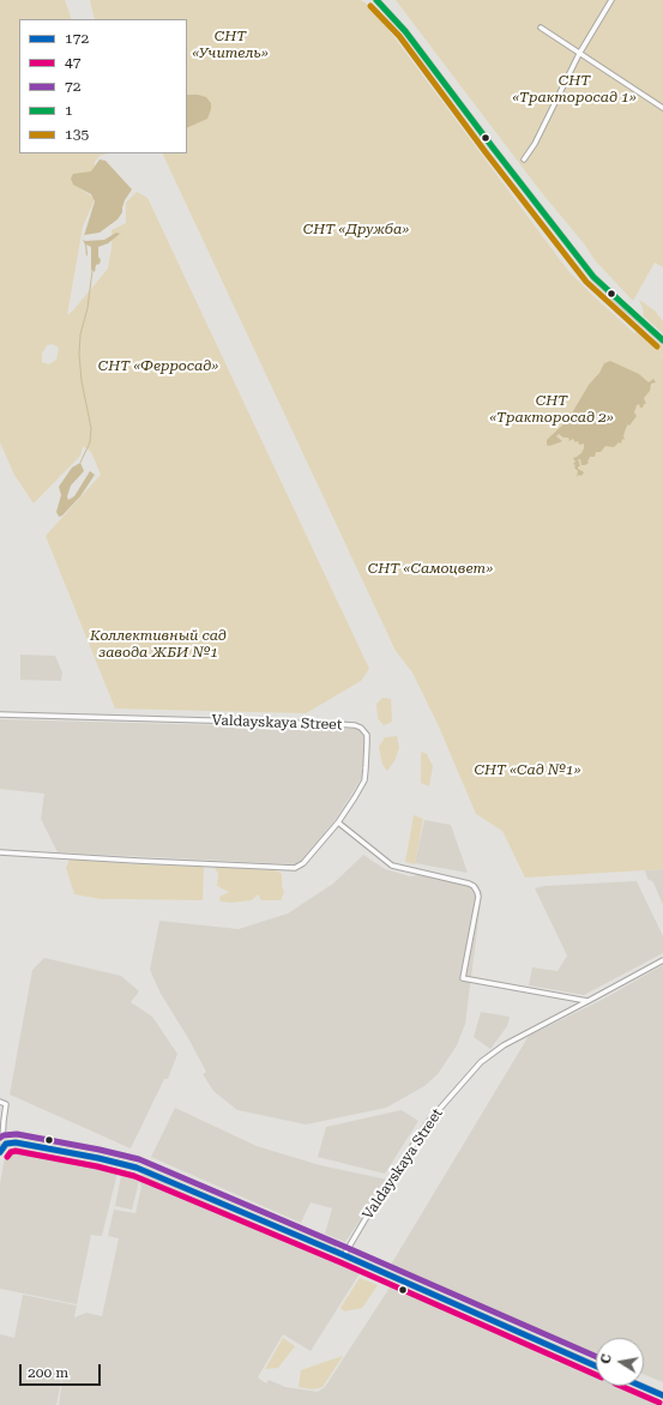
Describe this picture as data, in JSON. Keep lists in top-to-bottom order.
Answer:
{
  "streets": {
    "street": ["Valdayskaya Street"]
  },
  "parks": [
    "СНТ «Учитель»",
    "СНТ «Тракторосад 1»",
    "СНТ «Дружба»",
    "СНТ «Ферросад»",
    "СНТ «Тракторосад 2»",
    "СНТ «Самоцвет»",
    "Коллективный сад завода ЖБИ №1",
    "СНТ «Сад №1»"
  ],
  "lines": [
    "transit line 1",
    "transit line 135",
    "transit line 72",
    "transit line 172",
    "transit line 47"
  ],
  "legend": [
    "172",
    "47",
    "72",
    "1",
    "135"
  ],
  "scale_bar": "200 m",
  "north": "left"
}
